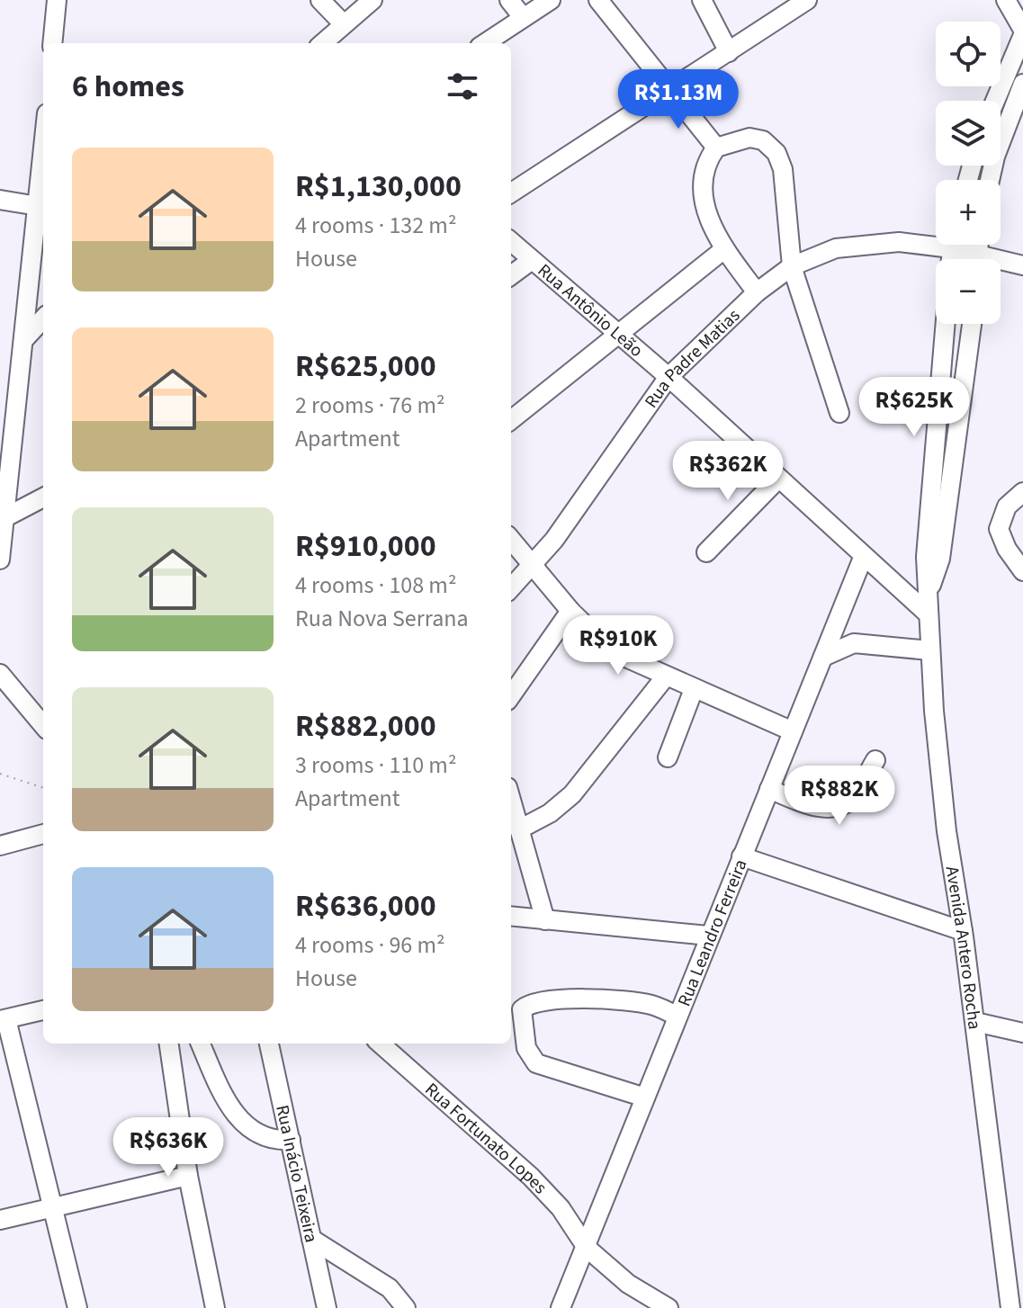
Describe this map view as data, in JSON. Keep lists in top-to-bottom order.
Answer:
{
  "streets": {
    "street": [
      "Rua Antônio Leão",
      "Rua Padre Matias",
      "Rua Leandro Ferreira",
      "Avenida Antero Rocha",
      "Rua Fortunato Lopes",
      "Rua Inácio Teixeira"
    ]
  },
  "crossings": [
    ["Rua Antônio Leão", "Rua Padre Matias"],
    ["Rua Antônio Leão", "Rua Leandro Ferreira"],
    ["Rua Antônio Leão", "Avenida Antero Rocha"],
    ["Rua Leandro Ferreira", "Rua Fortunato Lopes"]
  ],
  "page": {
    "map_buttons": ["+", "−"],
    "heading": "6 homes",
    "price": [
      "R$1.13M",
      "R$625K",
      "R$362K",
      "R$910K",
      "R$882K",
      "R$636K"
    ],
    "list": [
      {
        "name": "R$1,130,000",
        "note": "4 rooms · 132 m² · House"
      },
      {
        "name": "R$625,000",
        "note": "2 rooms · 76 m² · Apartment"
      },
      {
        "name": "R$910,000",
        "note": "4 rooms · 108 m² · Rua Nova Serrana"
      },
      {
        "name": "R$882,000",
        "note": "3 rooms · 110 m² · Apartment"
      },
      {
        "name": "R$636,000",
        "note": "4 rooms · 96 m² · House"
      }
    ]
  }
}
